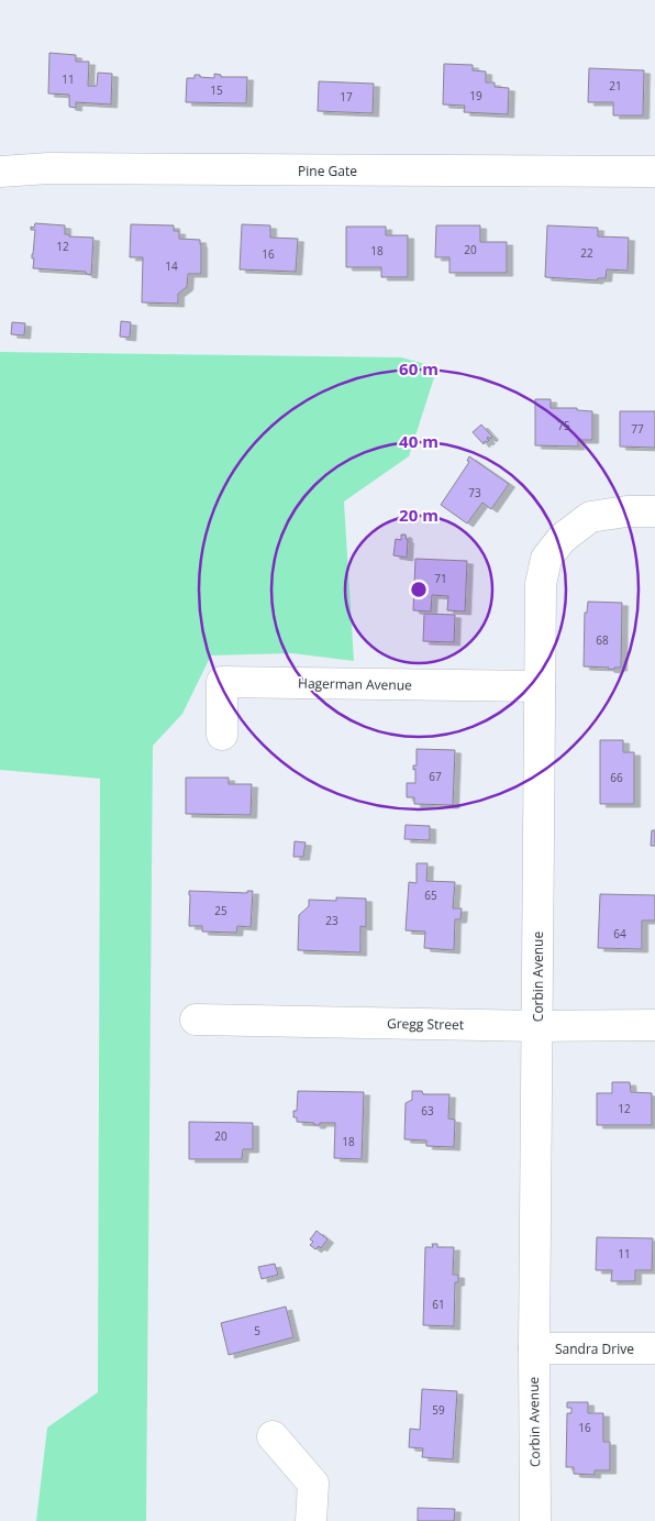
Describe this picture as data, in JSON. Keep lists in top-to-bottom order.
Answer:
{
  "streets": {
    "street": [
      "Pine Gate",
      "Hagerman Avenue",
      "Corbin Avenue",
      "Gregg Street",
      "Sandra Drive"
    ]
  },
  "crossings": [
    ["Hagerman Avenue", "Corbin Avenue"],
    ["Corbin Avenue", "Gregg Street"],
    ["Corbin Avenue", "Sandra Drive"]
  ],
  "house_numbers": [
    "11",
    "21",
    "15",
    "19",
    "17",
    "12",
    "20",
    "18",
    "22",
    "16",
    "14",
    "75",
    "77",
    "73",
    "71",
    "68",
    "67",
    "66",
    "65",
    "25",
    "23",
    "64",
    "12",
    "63",
    "20",
    "18",
    "11",
    "61",
    "5",
    "59",
    "16"
  ],
  "rings": ["60 m", "40 m", "20 m"]
}
